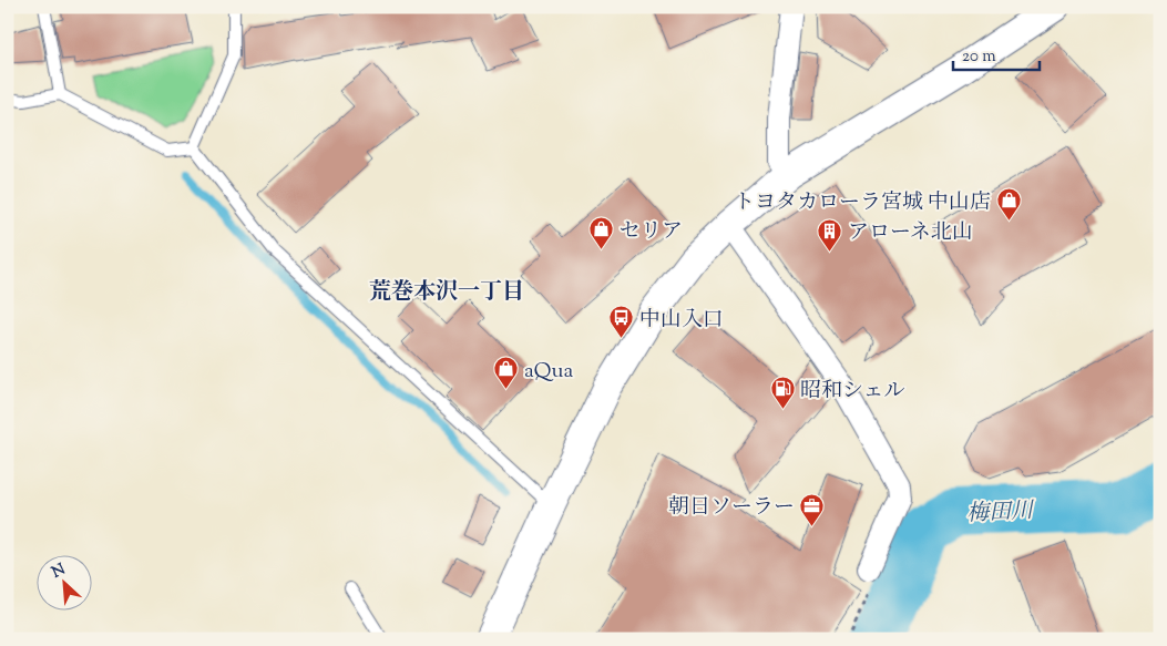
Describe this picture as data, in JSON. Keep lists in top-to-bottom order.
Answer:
{
  "districts": ["荒巻本沢一丁目"],
  "water": ["梅田川"],
  "places": {
    "shop": ["トヨタカローラ宮城 中山店", "セリア", "aQua"],
    "building": ["アローネ北山"],
    "bus stop": ["中山入口"],
    "fuel station": ["昭和シェル"],
    "office": ["朝日ソーラー"]
  },
  "scale_bar": "20 m",
  "north": "top left"
}
